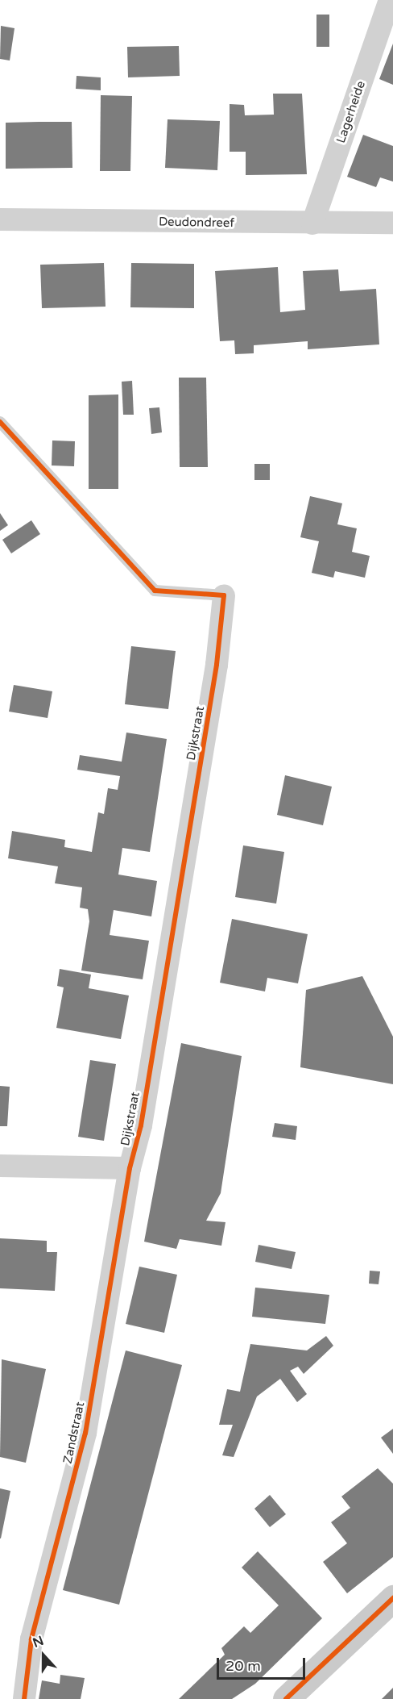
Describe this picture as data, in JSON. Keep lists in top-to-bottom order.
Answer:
{
  "streets": {
    "street": [
      "Lagerheide",
      "Deudondreef",
      "Dijkstraat",
      "Zandstraat"
    ]
  },
  "crossings": [
    ["Lagerheide", "Deudondreef"],
    ["Dijkstraat", "Zandstraat"]
  ],
  "scale_bar": "20 m",
  "north": "top"
}
